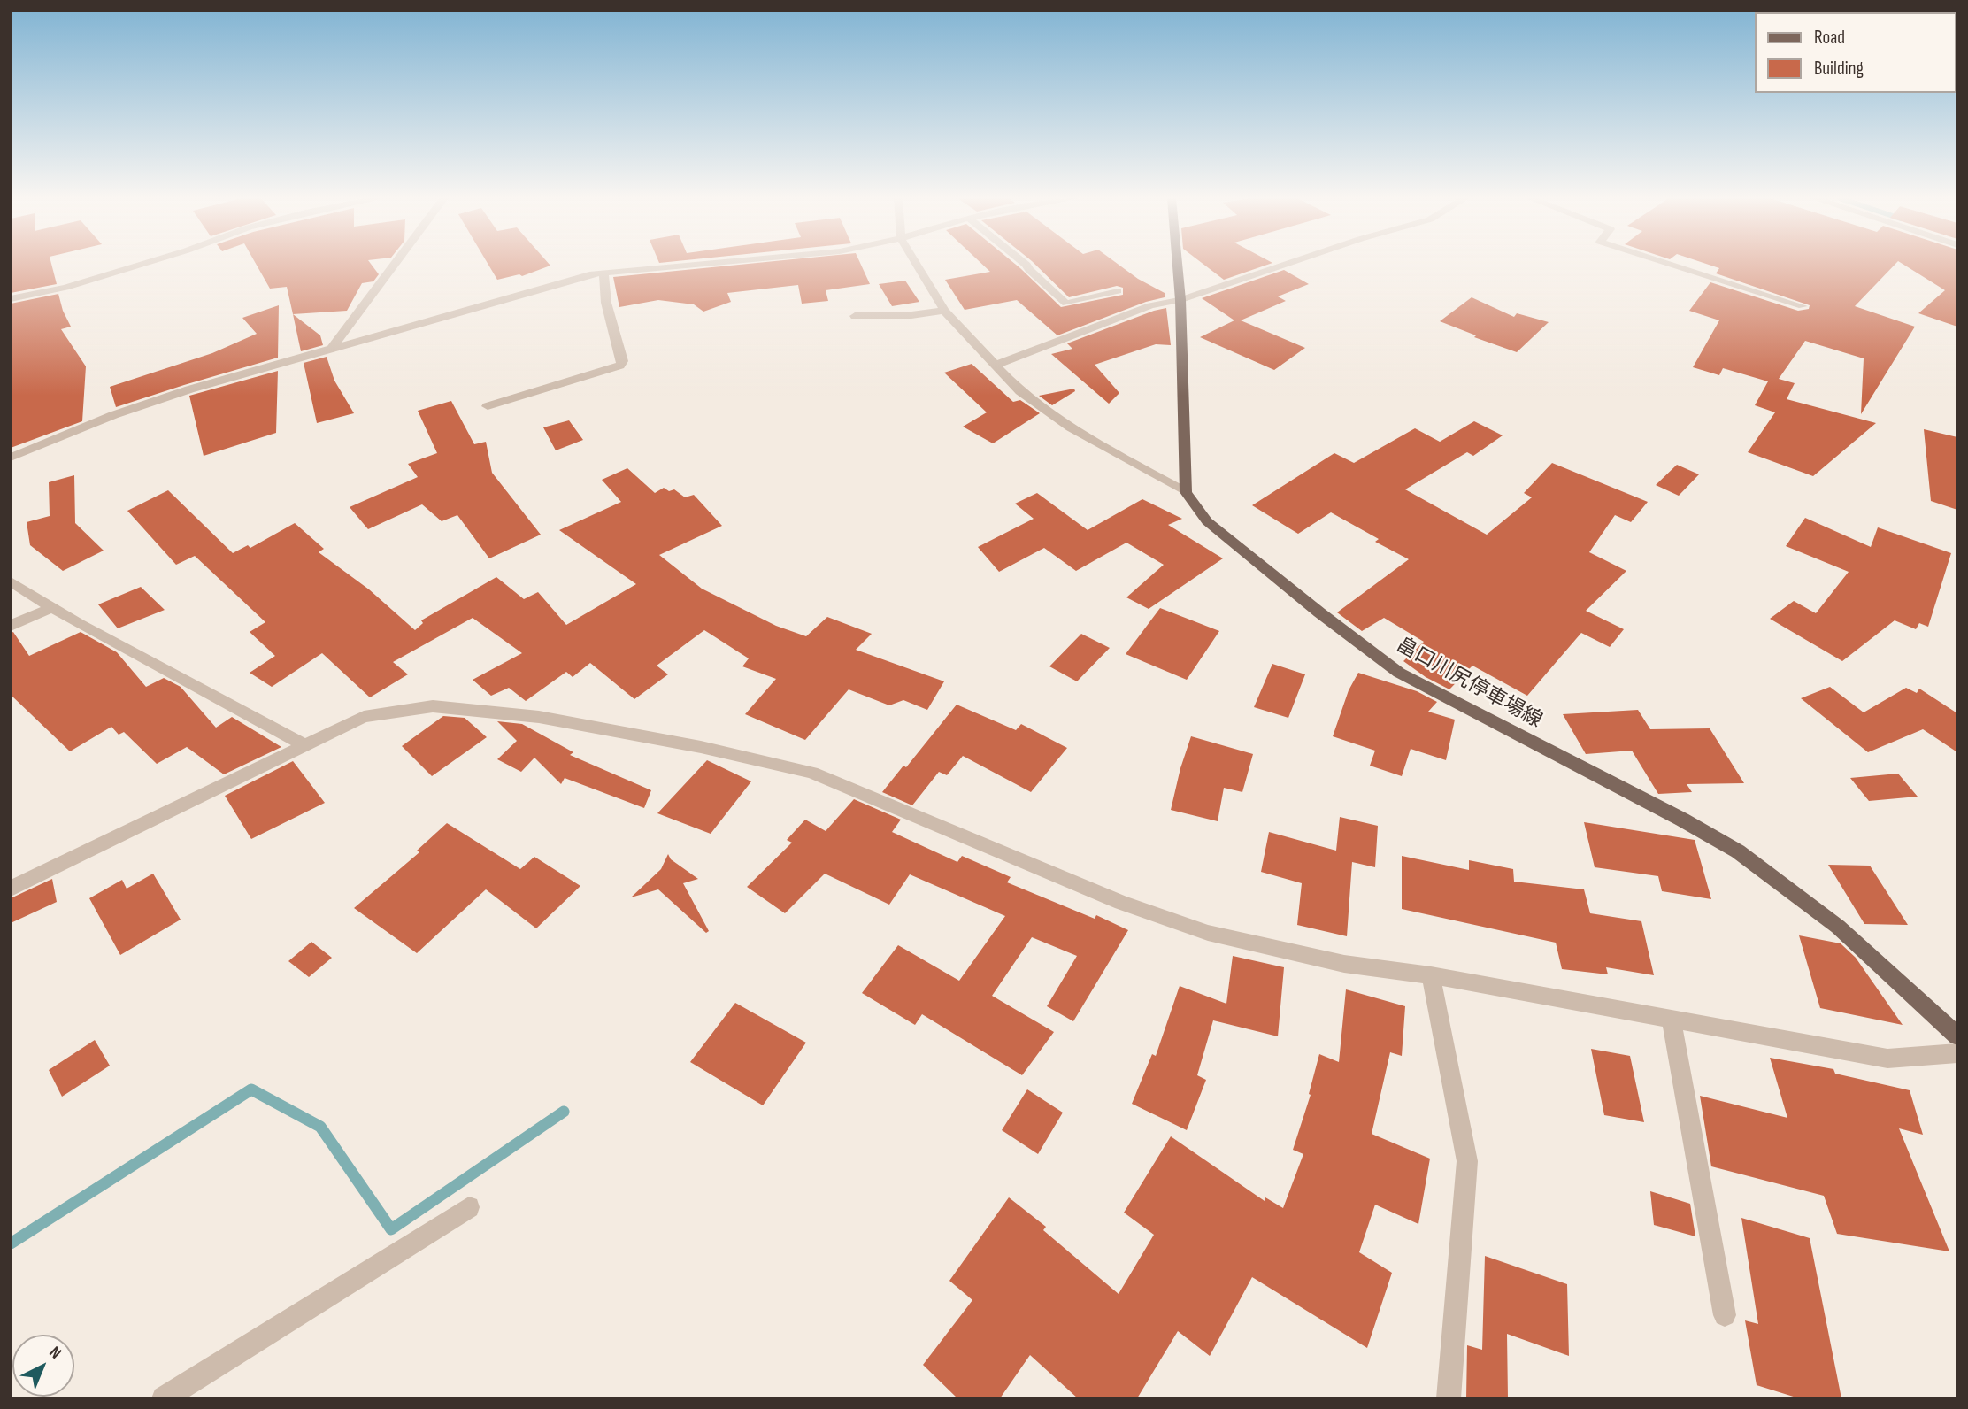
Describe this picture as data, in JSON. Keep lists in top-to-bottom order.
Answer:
{
  "streets": {
    "main road": ["畠口川尻停車場線"]
  },
  "legend": ["Road", "Building"],
  "north": "top right"
}
